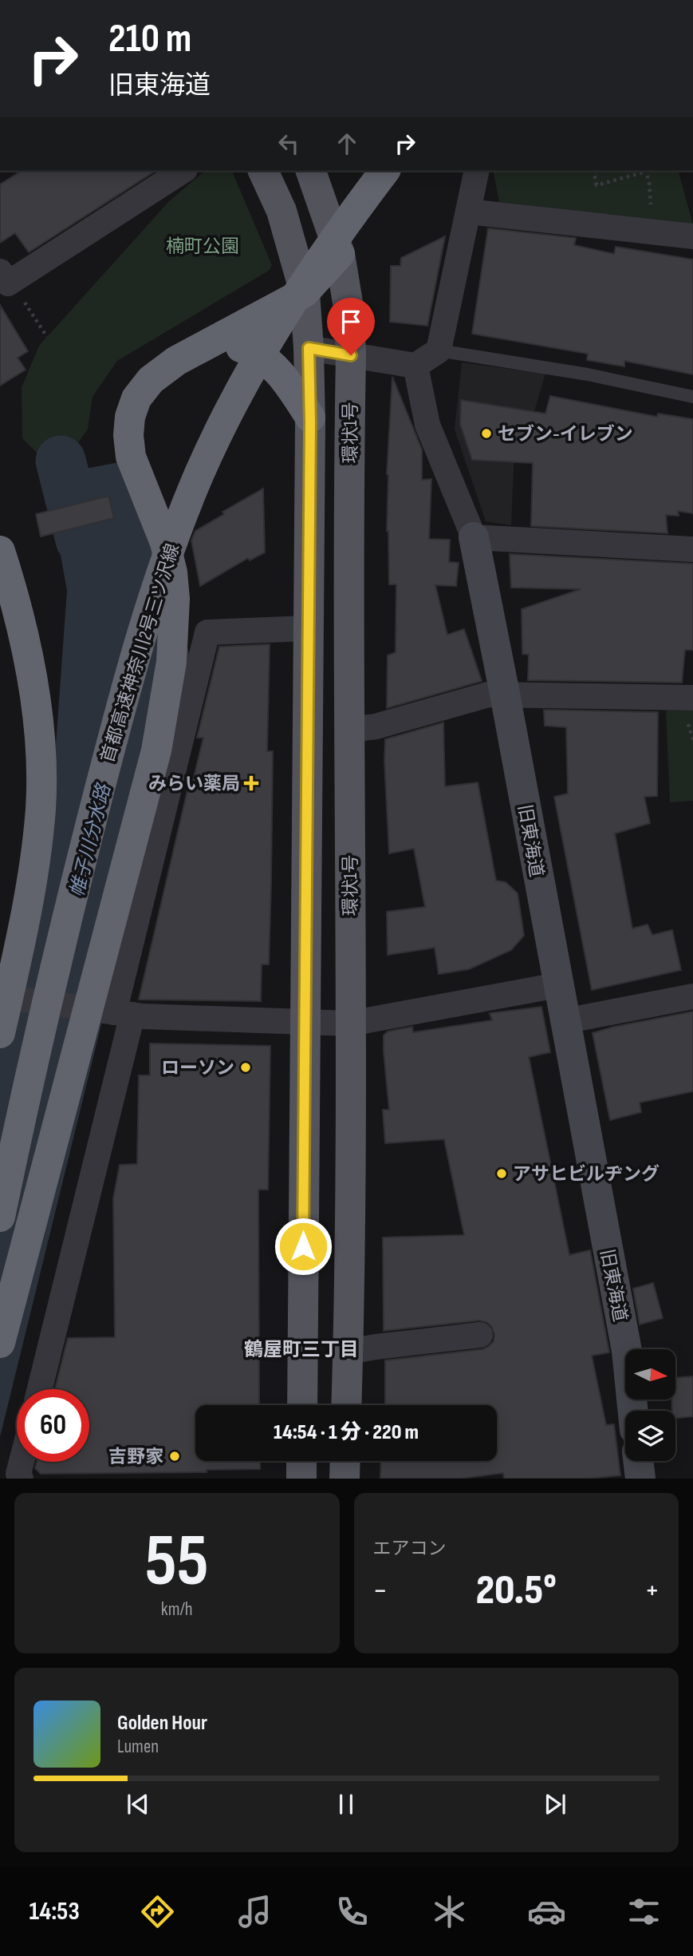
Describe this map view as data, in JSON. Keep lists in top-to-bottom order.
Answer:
{
  "streets": {
    "highway": ["首都高速神奈川2号三ツ沢線"],
    "main road": ["環状1号"],
    "street": ["旧東海道"]
  },
  "districts": ["鶴屋町三丁目"],
  "water": ["帷子川分水路"],
  "parks": ["楠町公園"],
  "places": {
    "other": [
      "セブン-イレブン",
      "ローソン",
      "アサヒビルヂング",
      "吉野家"
    ],
    "health": ["みらい薬局"]
  },
  "north": "right",
  "page": {
    "turn": ["210 m", "旧東海道"],
    "limit": "60",
    "trip": "14:54 · 1 分 · 220 m",
    "tile": [
      ["55", "km/h"],
      "エアコン"
    ],
    "heat": ["−", "20.5°", "+"],
    "song": ["Golden Hour", "Lumen"],
    "tabs": "14:53"
  }
}
